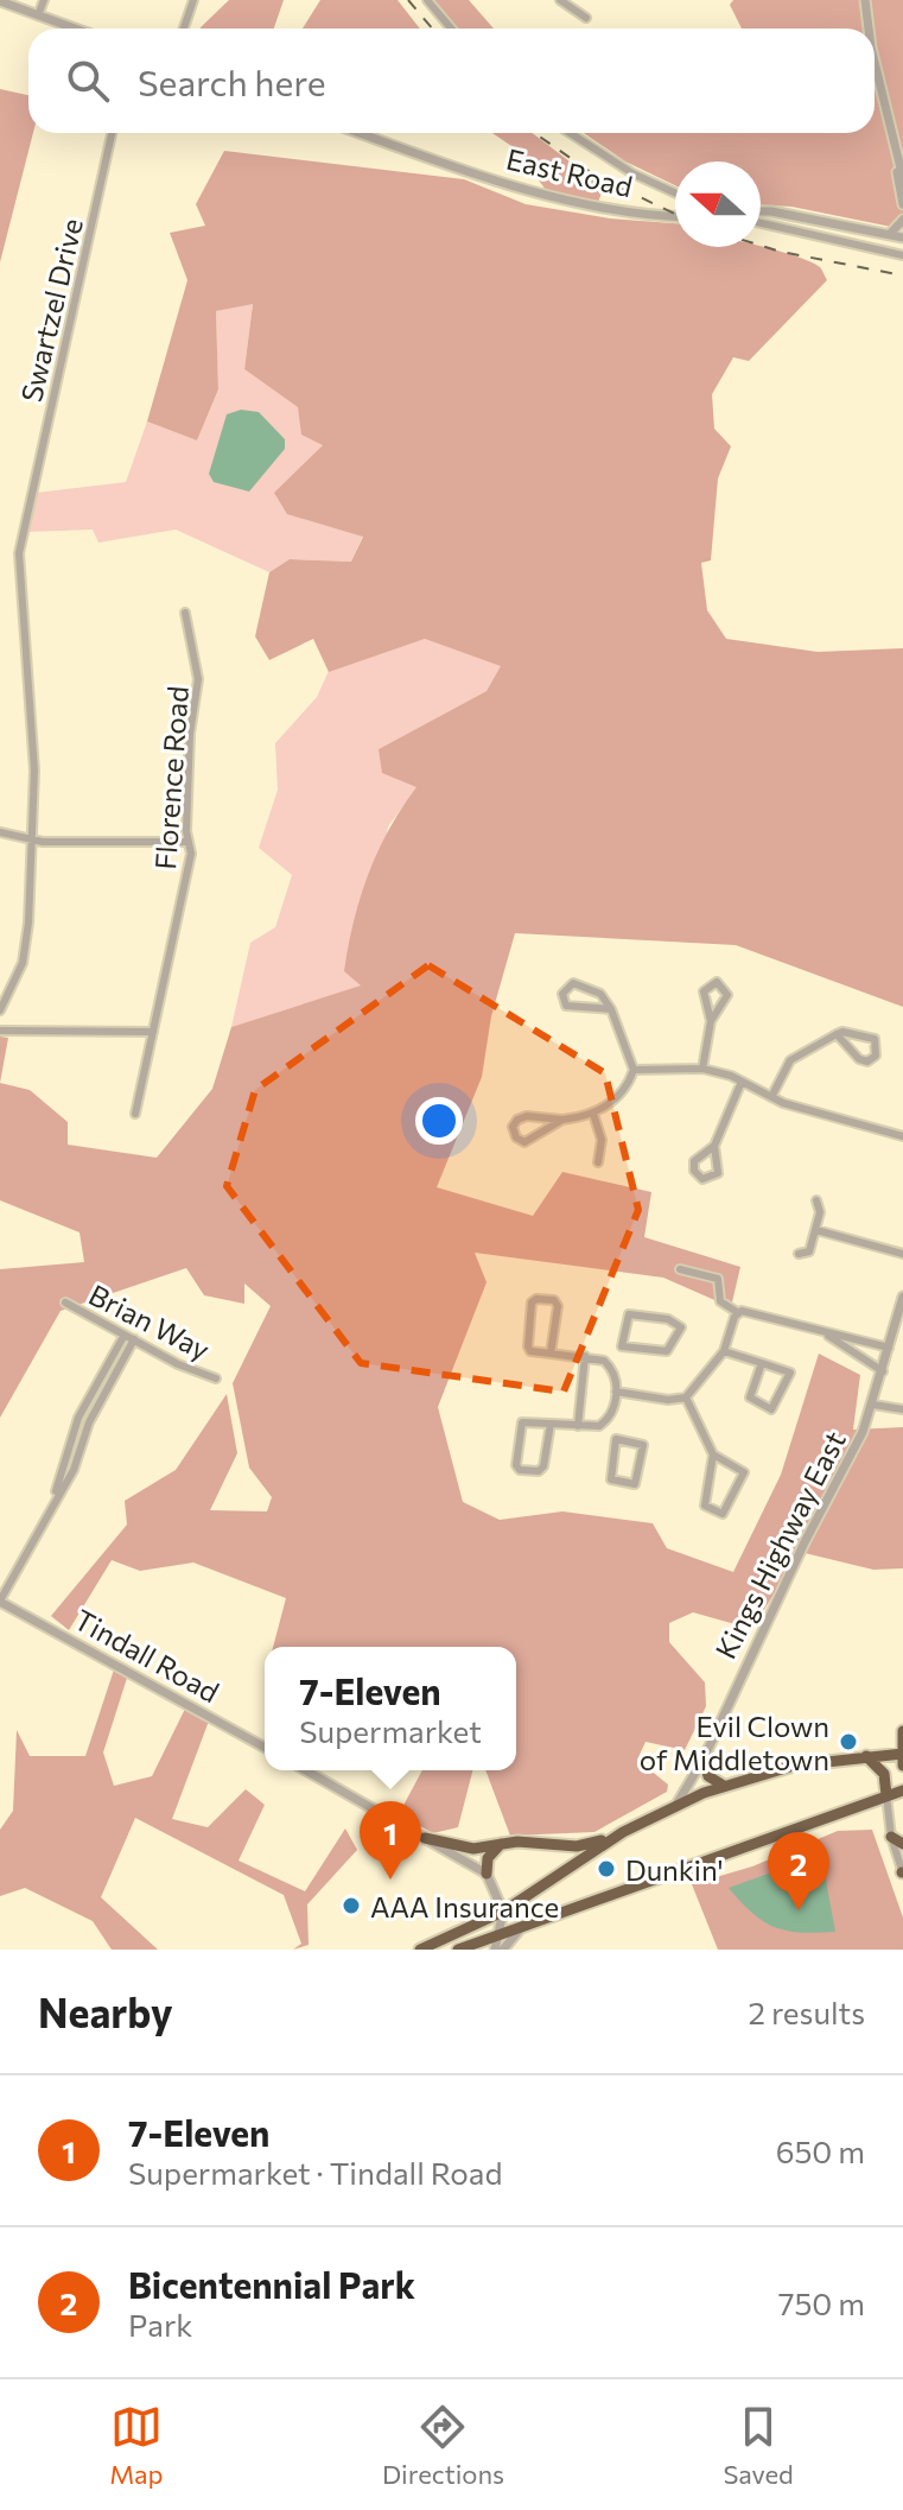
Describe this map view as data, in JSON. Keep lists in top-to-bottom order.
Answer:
{
  "streets": {
    "street": [
      "East Road",
      "Swartzel Drive",
      "Florence Road",
      "Brian Way",
      "Kings Highway East",
      "Tindall Road"
    ]
  },
  "places": ["Evil Clown of Middletown", "Dunkin'", "AAA Insurance"],
  "north": "left",
  "page": {
    "search": "Search here",
    "popup": ["7-Eleven", "Supermarket"],
    "pins": ["1", "2"],
    "heading": ["Nearby", "2 results"],
    "list": [
      {
        "mark": "1",
        "name": "7-Eleven",
        "note": "Supermarket · Tindall Road",
        "value": "650 m"
      },
      {
        "mark": "2",
        "name": "Bicentennial Park",
        "note": "Park",
        "value": "750 m"
      }
    ],
    "nav": ["Map", "Directions", "Saved"]
  }
}
